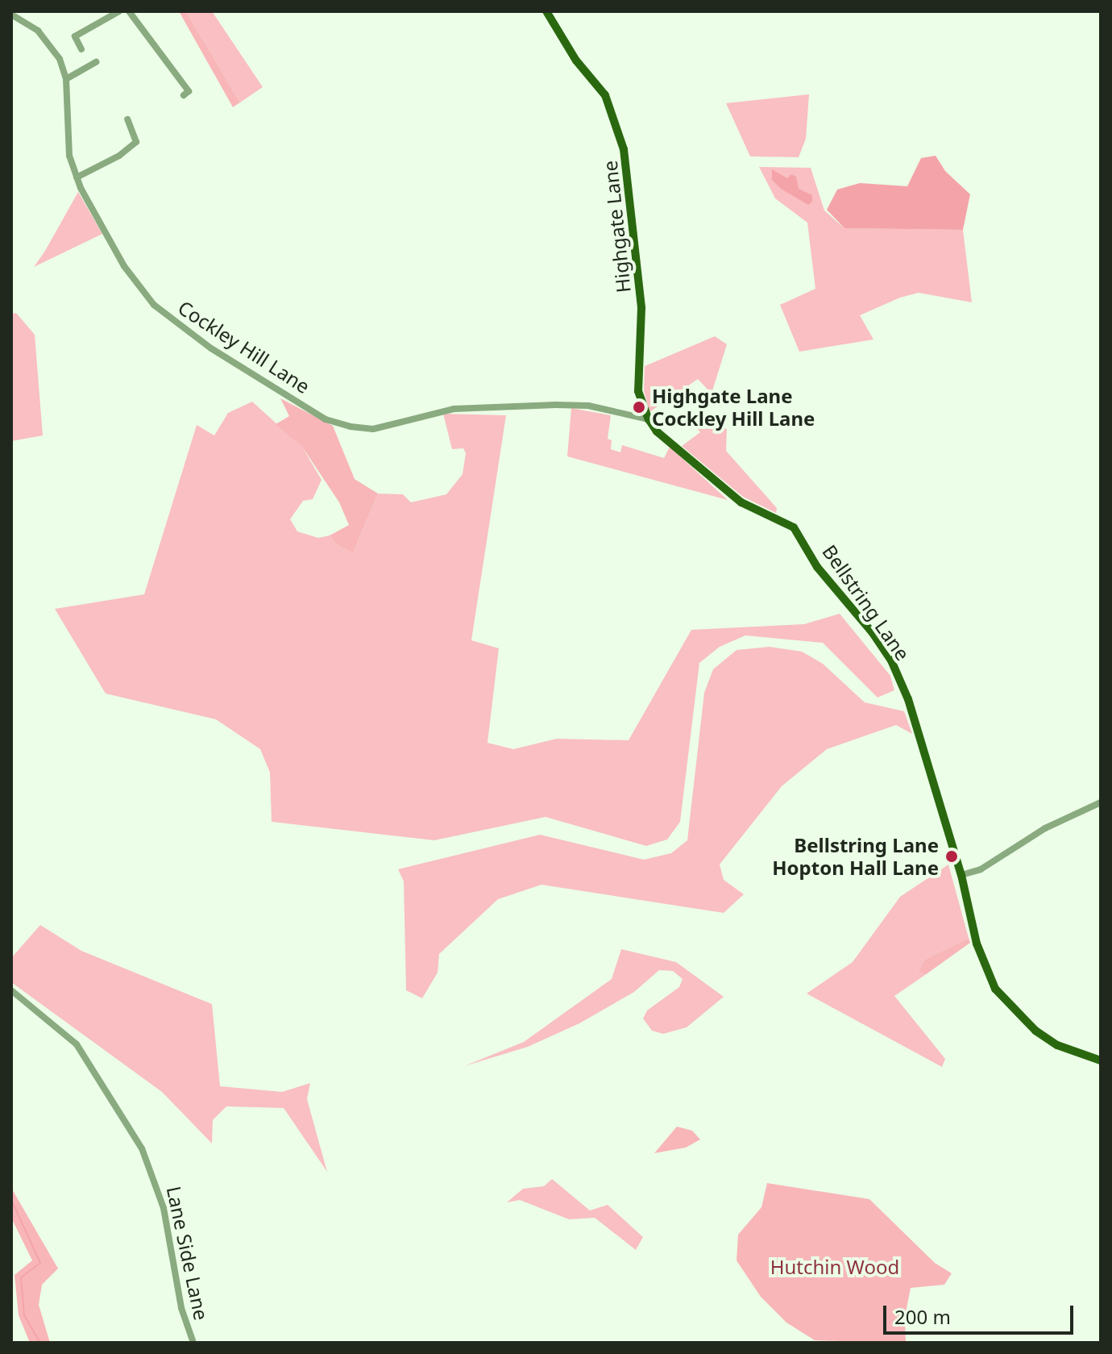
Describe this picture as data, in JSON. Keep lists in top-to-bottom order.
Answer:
{
  "streets": {
    "main road": ["Highgate Lane", "Bellstring Lane"],
    "street": ["Cockley Hill Lane", "Lane Side Lane"]
  },
  "crossings": [
    ["Highgate Lane", "Cockley Hill Lane"],
    ["Highgate Lane", "Bellstring Lane"],
    ["Cockley Hill Lane", "Bellstring Lane"]
  ],
  "parks": ["Hutchin Wood"],
  "places": ["Highgate Lane Cockley Hill Lane", "Bellstring Lane Hopton Hall Lane"],
  "scale_bar": "200 m"
}
